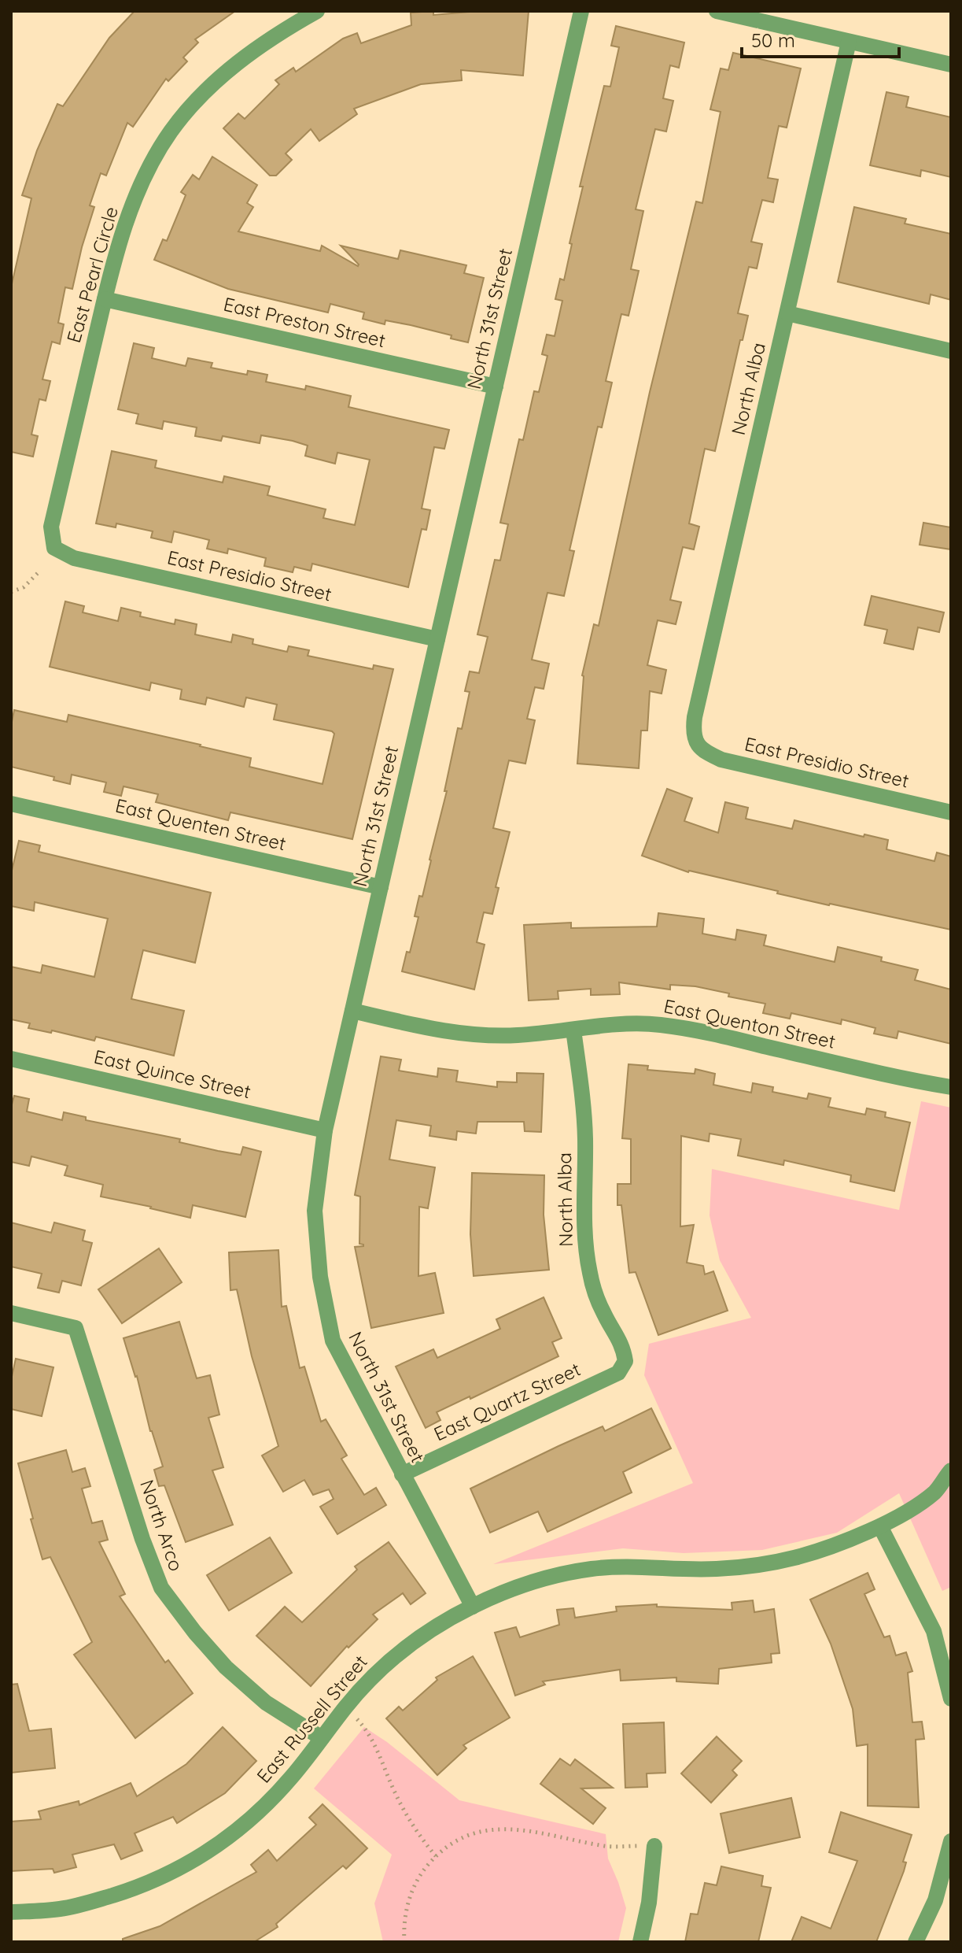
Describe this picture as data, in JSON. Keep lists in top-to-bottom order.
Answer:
{
  "streets": {
    "street": [
      "East Pearl Circle",
      "North 31st Street",
      "East Preston Street",
      "North Alba",
      "East Presidio Street",
      "East Quenten Street",
      "East Quenton Street",
      "East Quince Street",
      "East Quartz Street",
      "North Arco",
      "East Russell Street"
    ]
  },
  "crossings": [
    ["East Pearl Circle", "East Preston Street"],
    ["East Pearl Circle", "East Presidio Street"],
    ["North 31st Street", "East Preston Street"],
    ["North 31st Street", "East Presidio Street"],
    ["North 31st Street", "East Quenten Street"],
    ["North 31st Street", "East Quenton Street"],
    ["North 31st Street", "East Quince Street"],
    ["North 31st Street", "East Quartz Street"],
    ["North 31st Street", "East Russell Street"],
    ["North Alba", "East Presidio Street"],
    ["North Alba", "East Quenton Street"],
    ["North Alba", "East Quartz Street"],
    ["North Arco", "East Russell Street"]
  ],
  "scale_bar": "50 m"
}
